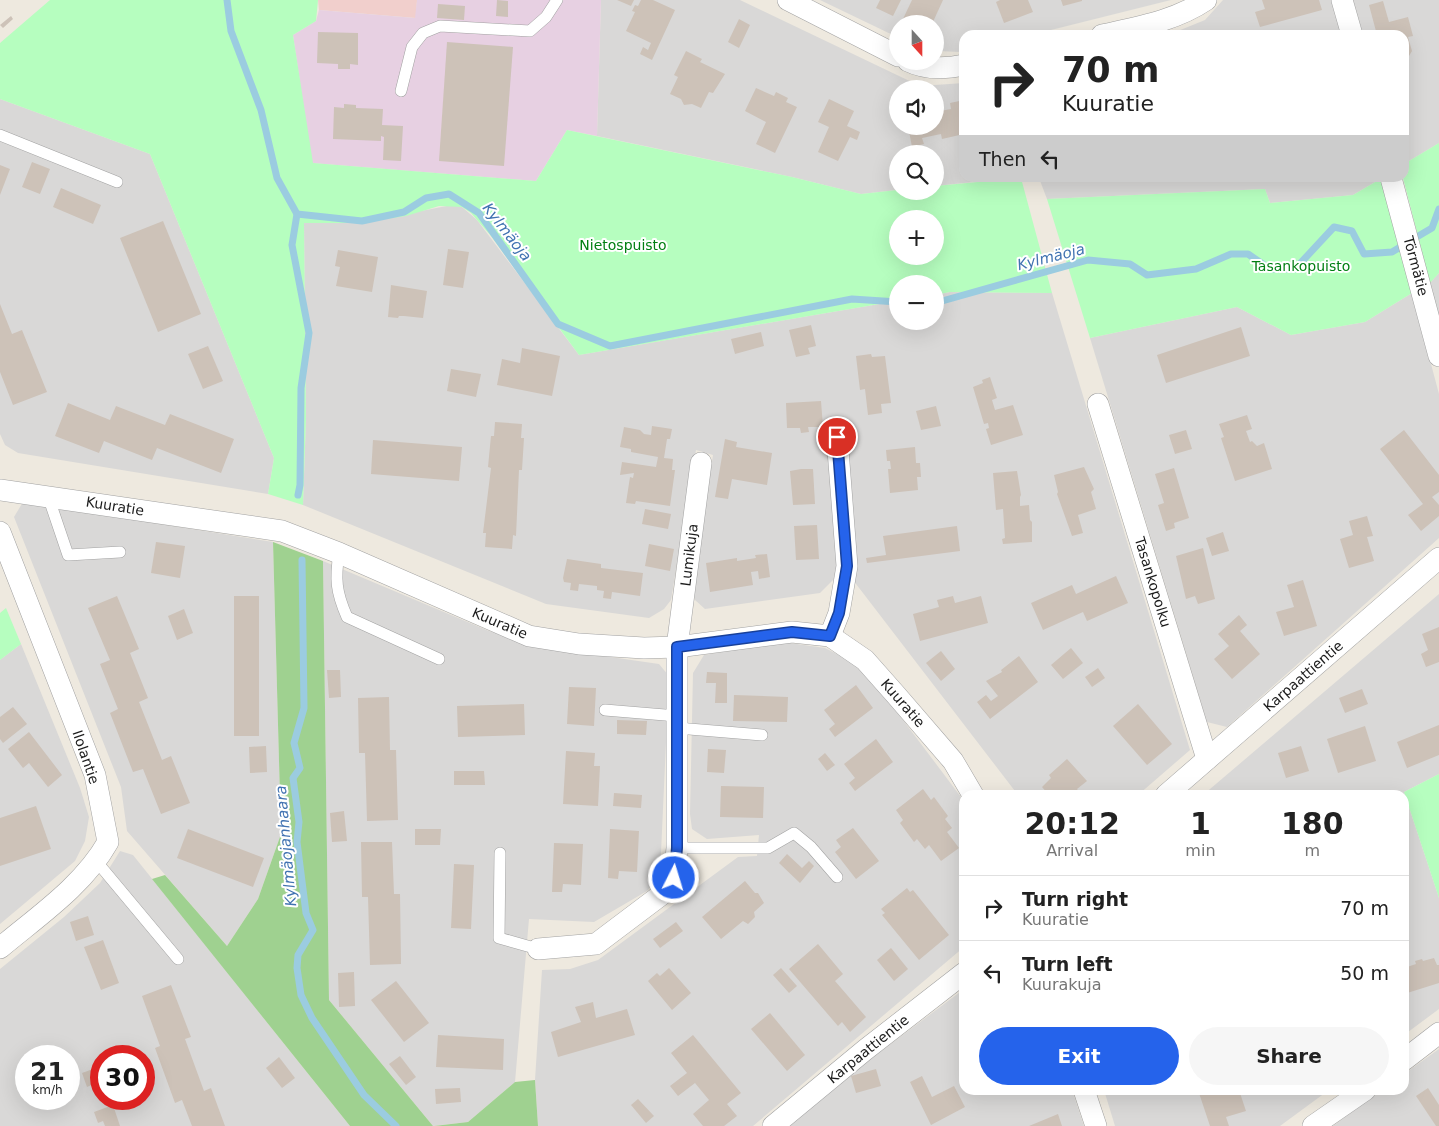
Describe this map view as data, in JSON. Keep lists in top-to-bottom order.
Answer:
{
  "streets": {
    "street": [
      "Törmätie",
      "Kuuratie",
      "Lumikuja",
      "Tasankopolku",
      "Karpaattientie",
      "Ilolantie"
    ]
  },
  "crossings": [
    ["Kuuratie", "Lumikuja"],
    ["Tasankopolku", "Karpaattientie"]
  ],
  "water": ["Kylmäoja", "Kylmäojanhaara"],
  "parks": ["Nietospuisto", "Tasankopuisto"],
  "north": "bottom",
  "page": {
    "map_buttons": ["+", "−"],
    "turn": ["70 m", "Kuuratie"],
    "then": "Then",
    "eta": [
      "20:12",
      "Arrival",
      "1",
      "min",
      "180",
      "m"
    ],
    "list": [
      {
        "name": "Turn right",
        "note": "Kuuratie",
        "value": "70 m"
      },
      {
        "name": "Turn left",
        "note": "Kuurakuja",
        "value": "50 m"
      }
    ],
    "buttons": ["Exit", "Share"],
    "speed": "21 km/h",
    "limit": "30"
  }
}
